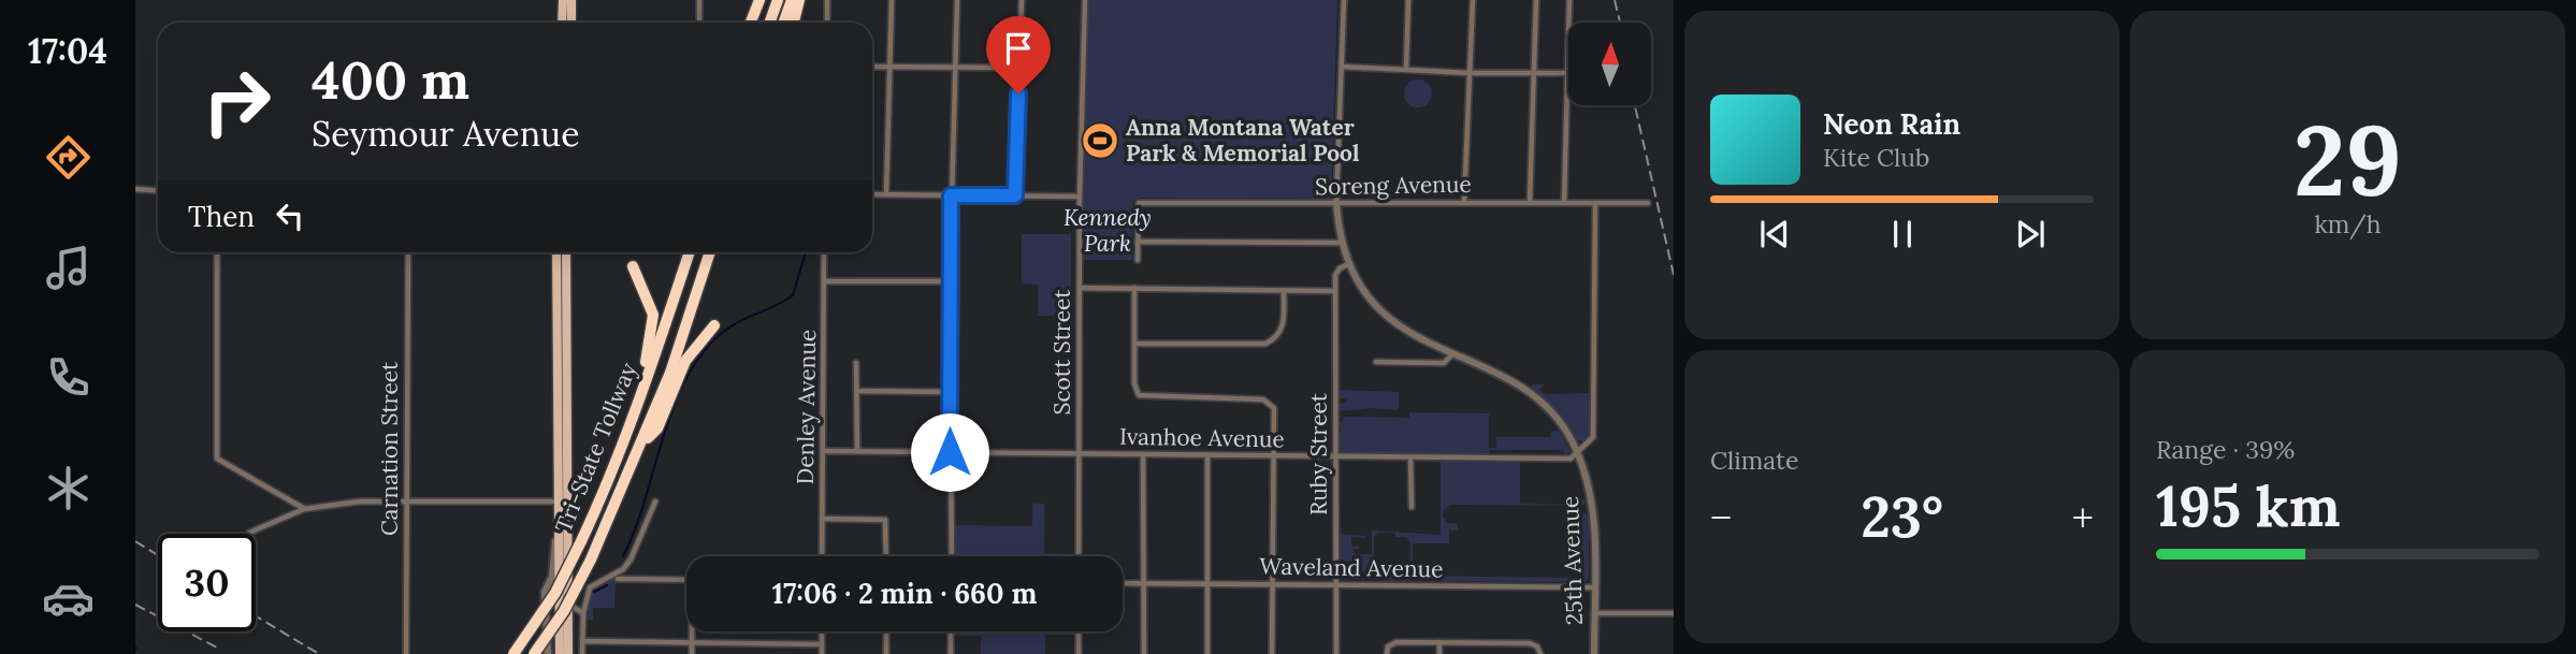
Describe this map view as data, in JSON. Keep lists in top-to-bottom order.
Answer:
{
  "streets": {
    "highway": ["Tri-State Tollway"],
    "street": [
      "Soreng Avenue",
      "Scott Street",
      "Denley Avenue",
      "Ivanhoe Avenue",
      "Carnation Street",
      "Ruby Street",
      "25th Avenue",
      "Waveland Avenue"
    ]
  },
  "crossings": [
    ["Soreng Avenue", "25th Avenue"],
    ["Scott Street", "Ivanhoe Avenue"],
    ["Denley Avenue", "Ivanhoe Avenue"],
    ["Ivanhoe Avenue", "Ruby Street"],
    ["Ivanhoe Avenue", "25th Avenue"],
    ["Ruby Street", "25th Avenue"],
    ["Ruby Street", "Waveland Avenue"],
    ["25th Avenue", "Waveland Avenue"]
  ],
  "parks": ["Kennedy Park"],
  "places": {
    "sports": ["Anna Montana Water Park & Memorial Pool"]
  },
  "north": "top",
  "page": {
    "tabs": "17:04",
    "tile": [
      ["29", "km/h"],
      "Climate",
      ["Range · 39%", "195 km"]
    ],
    "turn": ["400 m", "Seymour Avenue"],
    "song": ["Neon Rain", "Kite Club"],
    "then": "Then",
    "heat": ["−", "23°", "+"],
    "limit": "30",
    "trip": "17:06 · 2 min · 660 m"
  }
}
